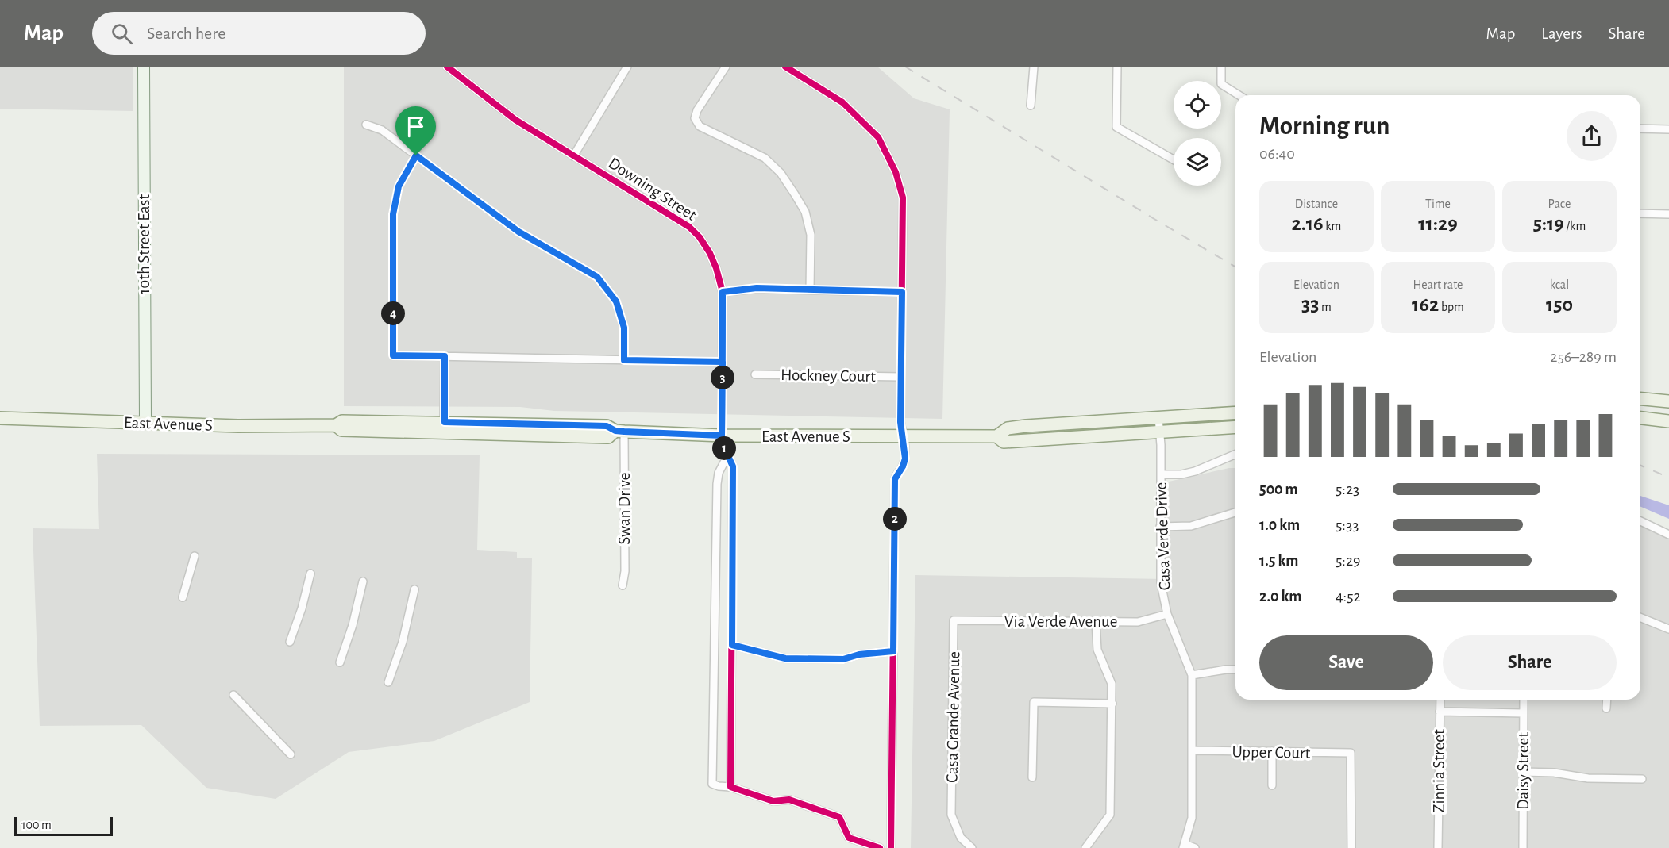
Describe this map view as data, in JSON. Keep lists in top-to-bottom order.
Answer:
{
  "streets": {
    "main road": ["10th Street East", "East Avenue S"],
    "street": [
      "Downing Street",
      "Hockney Court",
      "Swan Drive",
      "Casa Verde Drive",
      "Via Verde Avenue",
      "Casa Grande Avenue",
      "Upper Court",
      "Zinnia Street",
      "Daisy Street"
    ]
  },
  "crossings": [
    ["Downing Street", "East Avenue S"],
    ["10th Street East", "East Avenue S"],
    ["East Avenue S", "Swan Drive"],
    ["East Avenue S", "Casa Verde Drive"],
    ["Casa Verde Drive", "Via Verde Avenue"],
    ["Casa Verde Drive", "Upper Court"],
    ["Via Verde Avenue", "Casa Grande Avenue"]
  ],
  "scale_bar": "100 m",
  "page": {
    "header": "Map",
    "search": "Search here",
    "nav": ["Map", "Layers", "Share"],
    "heading": ["Morning run", "06:40"],
    "stats": [
      ["Distance", "2.16 km"],
      ["Time", "11:29"],
      ["Pace", "5:19 /km"],
      ["Elevation", "33 m"],
      ["Heart rate", "162 bpm"],
      ["kcal", "150"]
    ],
    "pins": [
      "4",
      "3",
      "1",
      "2"
    ],
    "chart": ["Elevation", "256–289 m"],
    "list": [
      {
        "name": "500 m",
        "note": "5:23"
      },
      {
        "name": "1.0 km",
        "note": "5:33"
      },
      {
        "name": "1.5 km",
        "note": "5:29"
      },
      {
        "name": "2.0 km",
        "note": "4:52"
      }
    ],
    "buttons": ["Save", "Share"],
    "scale": "100 m"
  }
}
